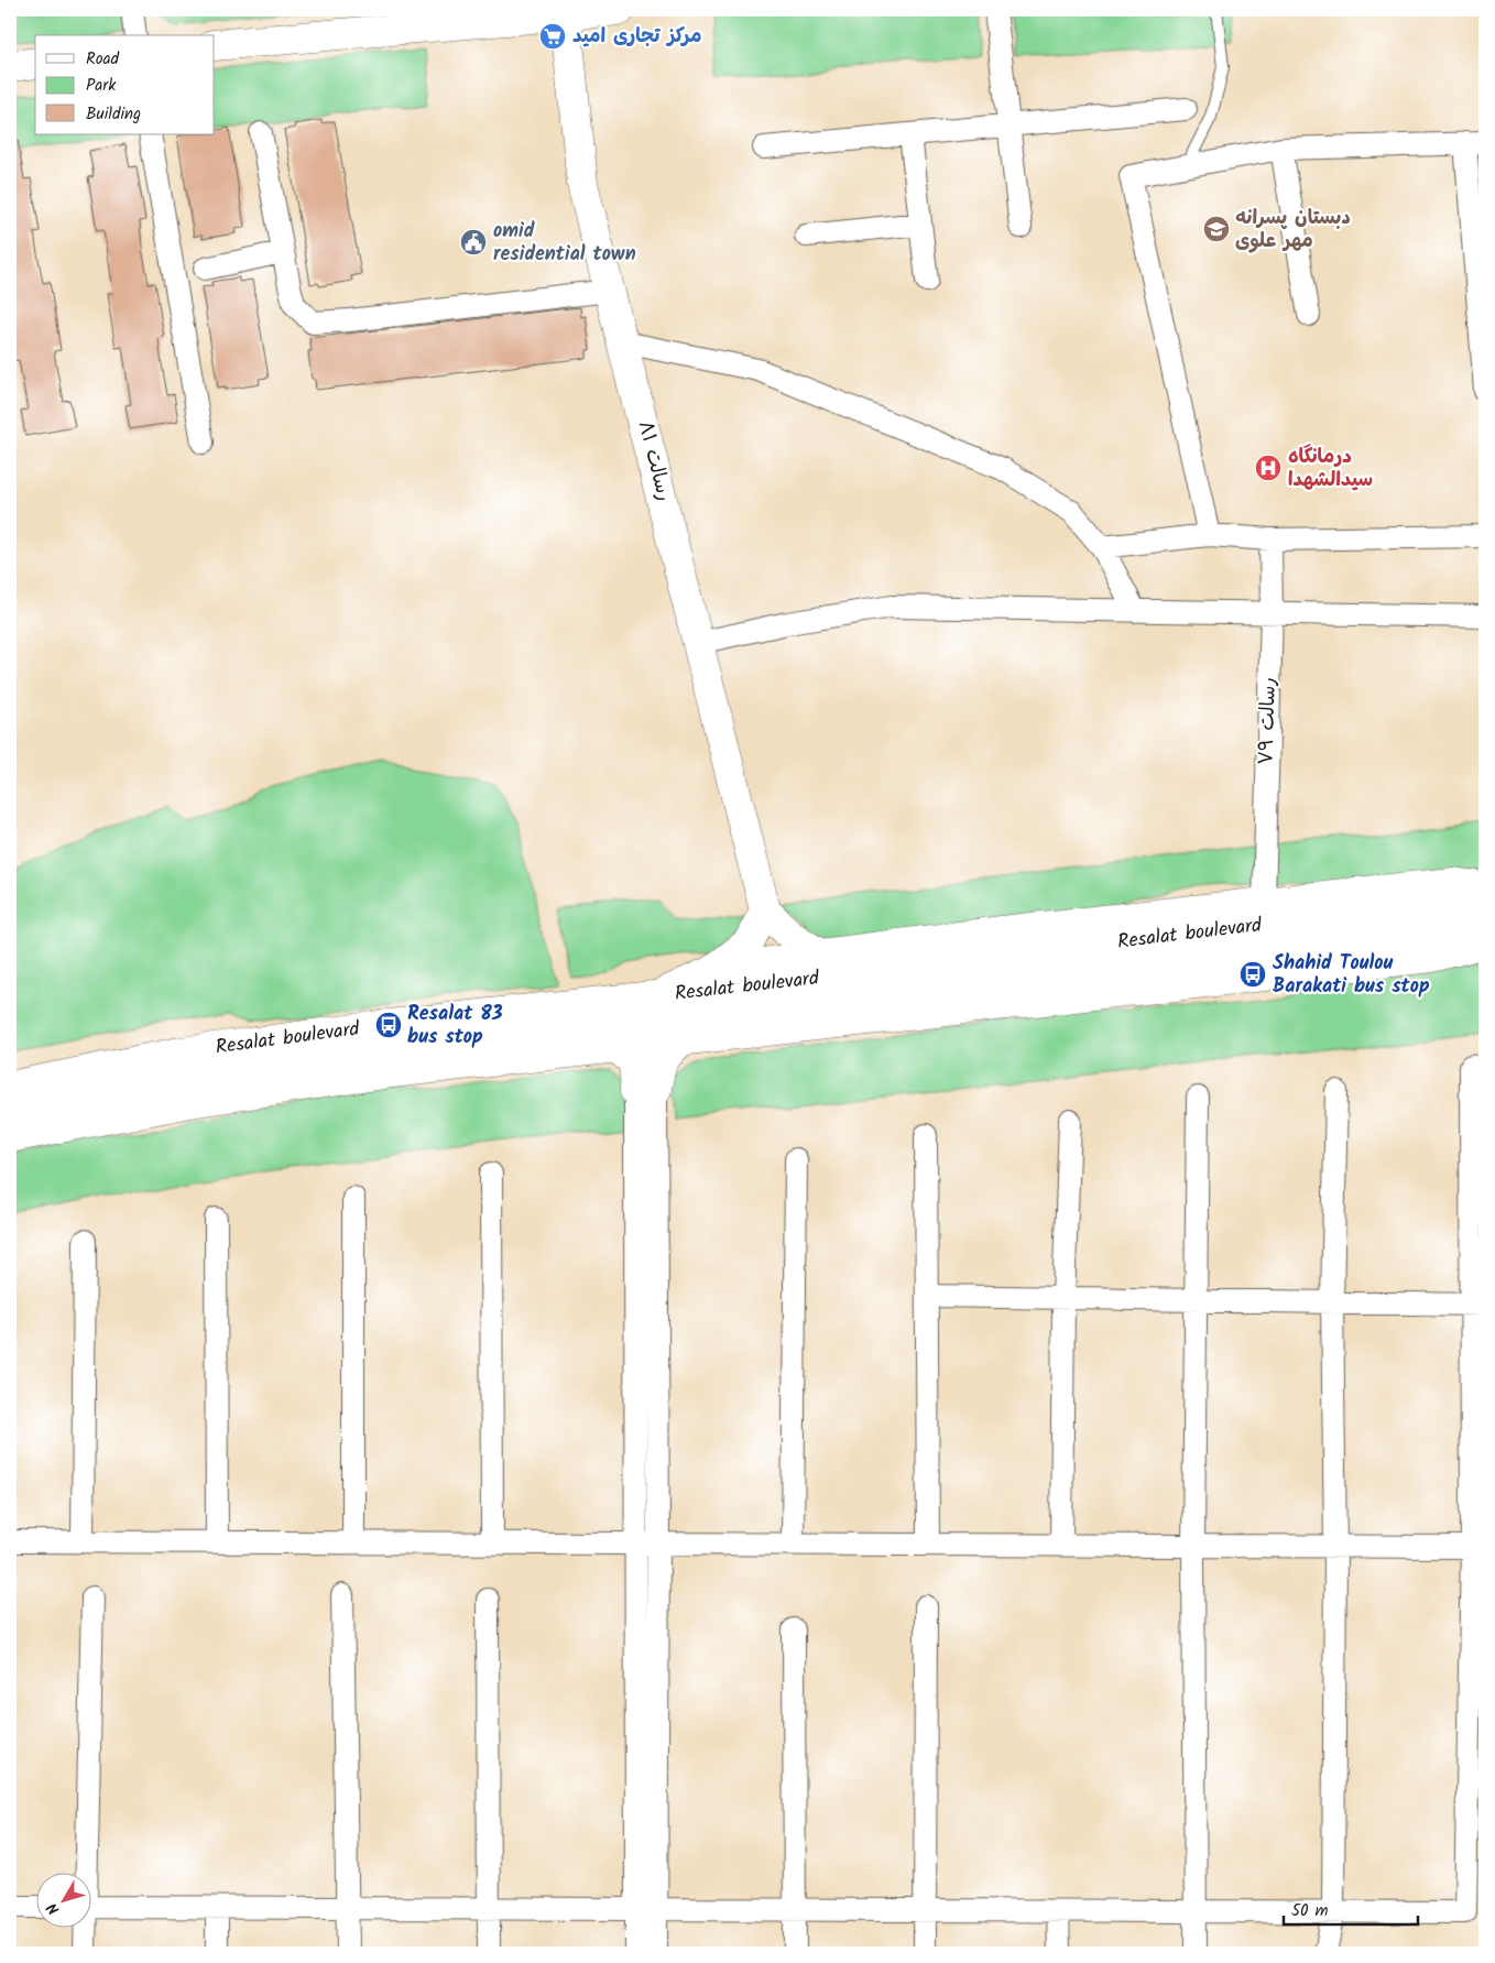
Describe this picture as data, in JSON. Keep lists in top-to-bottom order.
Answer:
{
  "streets": {
    "street": ["رسالت ۸۱", "رسالت ۷۹", "Resalat boulevard"]
  },
  "places": {
    "supermarket": ["مرکز تجاری امید"],
    "school or university": ["دبستان پسرانه مهر علوی"],
    "public building": ["omid residential town"],
    "hospital": ["درمانگاه سیدالشهدا"],
    "bus stop": ["Shahid Toulou Barakati bus stop", "Resalat 83 bus stop"]
  },
  "legend": ["Road", "Park", "Building"],
  "scale_bar": "50 m",
  "north": "bottom left"
}
